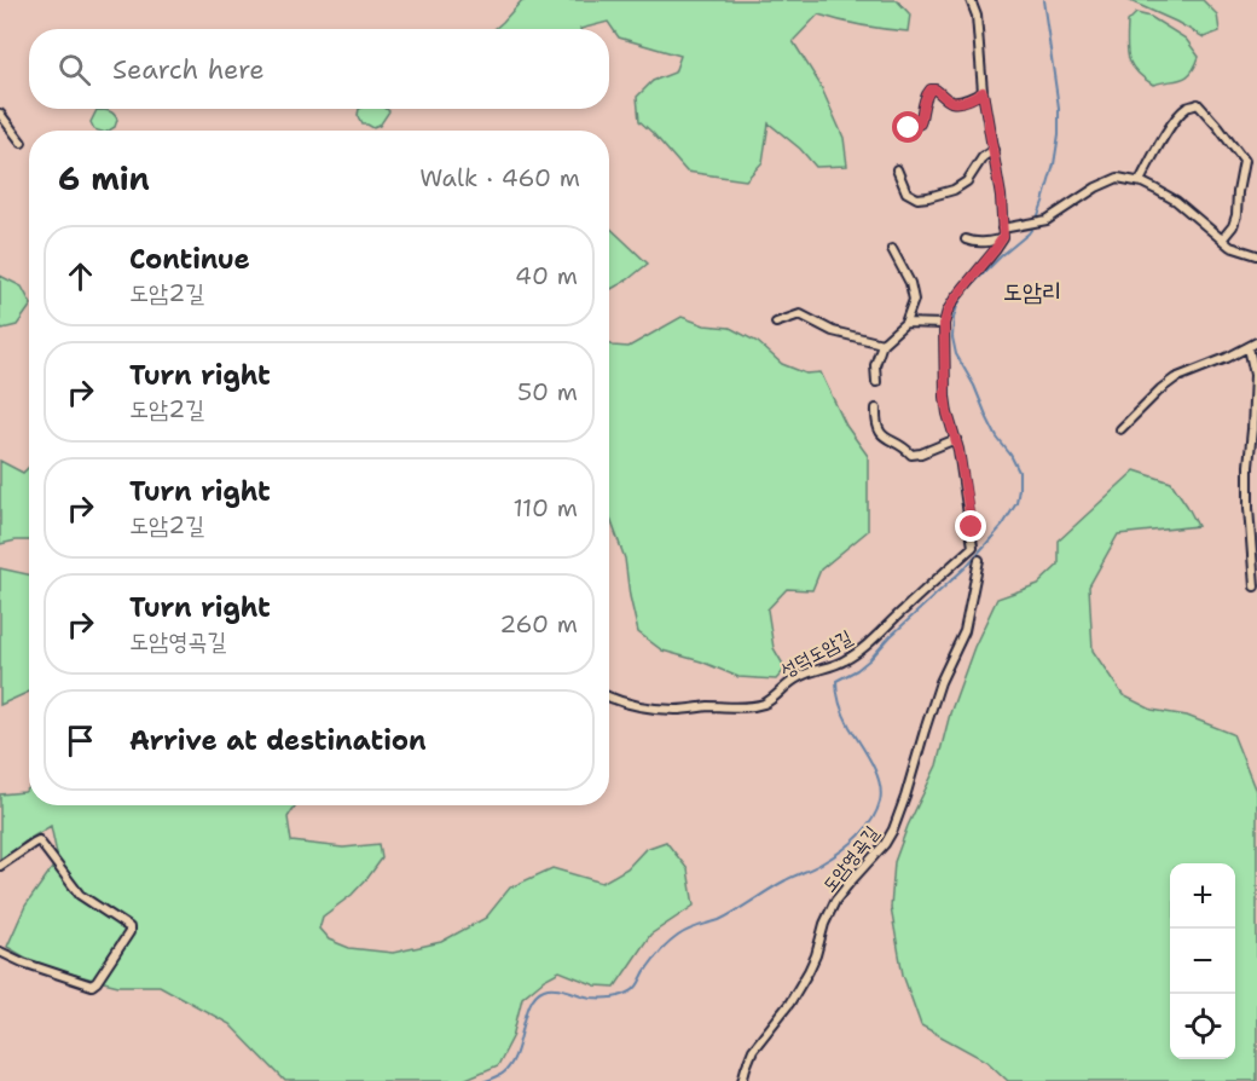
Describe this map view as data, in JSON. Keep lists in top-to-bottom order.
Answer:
{
  "streets": {
    "street": ["성덕도암길", "도암영곡길"]
  },
  "districts": ["도암리"],
  "page": {
    "search": "Search here",
    "heading": ["6 min", "Walk · 460 m"],
    "list": [
      ["Continue", "도암2길", "40 m"],
      ["Turn right", "도암2길", "50 m"],
      ["Turn right", "도암2길", "110 m"],
      ["Turn right", "도암영곡길", "260 m"],
      "Arrive at destination"
    ],
    "map_buttons": ["+", "−"]
  }
}
